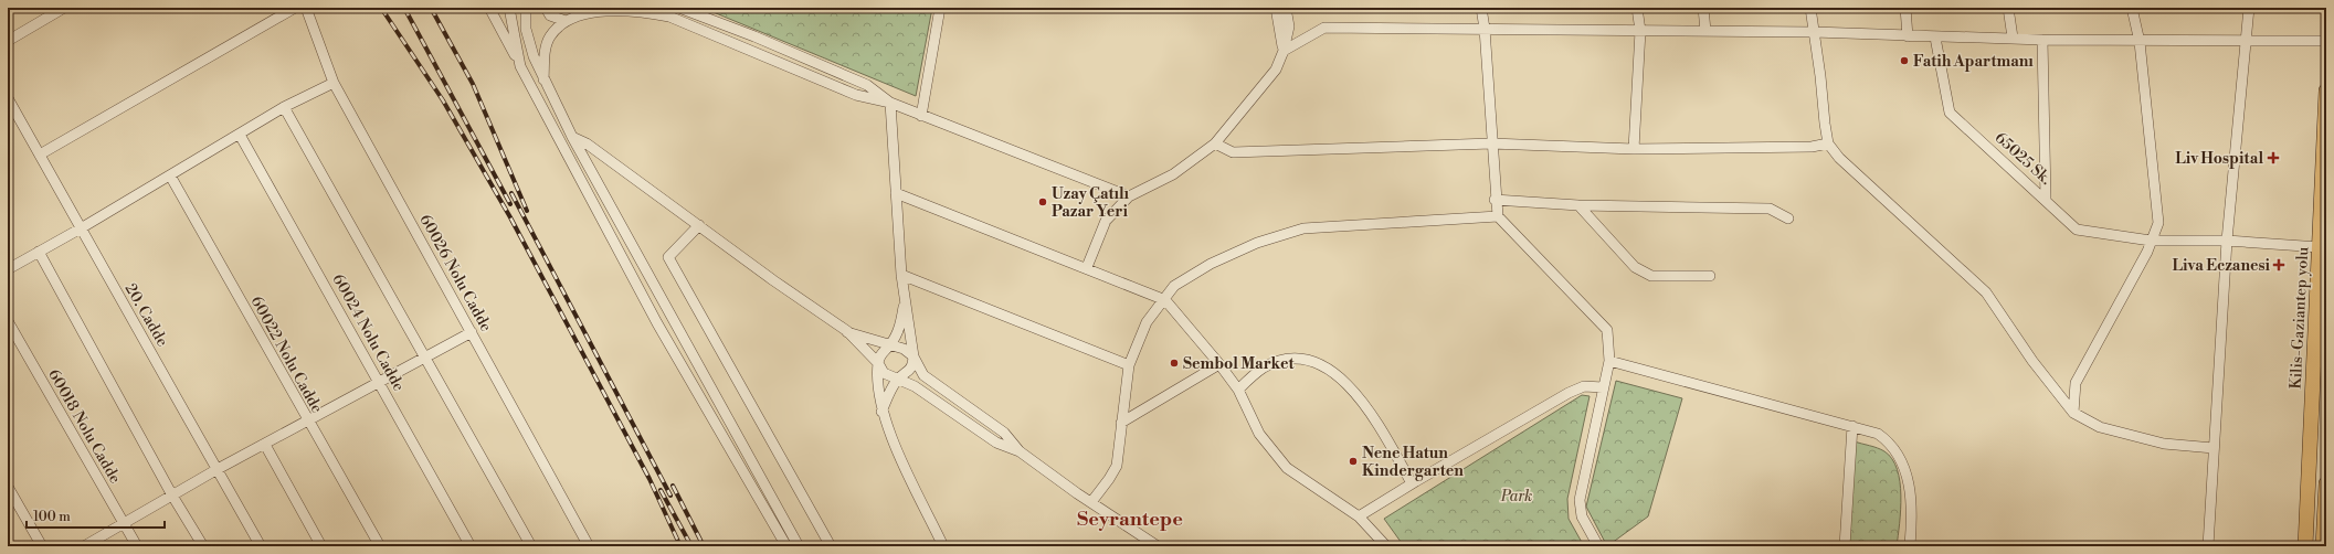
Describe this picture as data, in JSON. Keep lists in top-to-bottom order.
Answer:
{
  "streets": {
    "highway": ["Kilis-Gaziantep yolu"],
    "street": [
      "65025 Sk.",
      "60026 Nolu Cadde",
      "20. Cadde",
      "60024 Nolu Cadde",
      "60022 Nolu Cadde",
      "60018 Nolu Cadde"
    ]
  },
  "crossings": [
    ["65025 Sk.", "Kilis-Gaziantep yolu"]
  ],
  "districts": ["Seyrantepe"],
  "parks": ["Park"],
  "places": {
    "other": [
      "Fatih Apartmanı",
      "Uzay Çatılı Pazar Yeri",
      "Sembol Market",
      "Nene Hatun Kindergarten"
    ],
    "health": ["Liv Hospital", "Liva Eczanesi"]
  },
  "scale_bar": "100 m"
}
